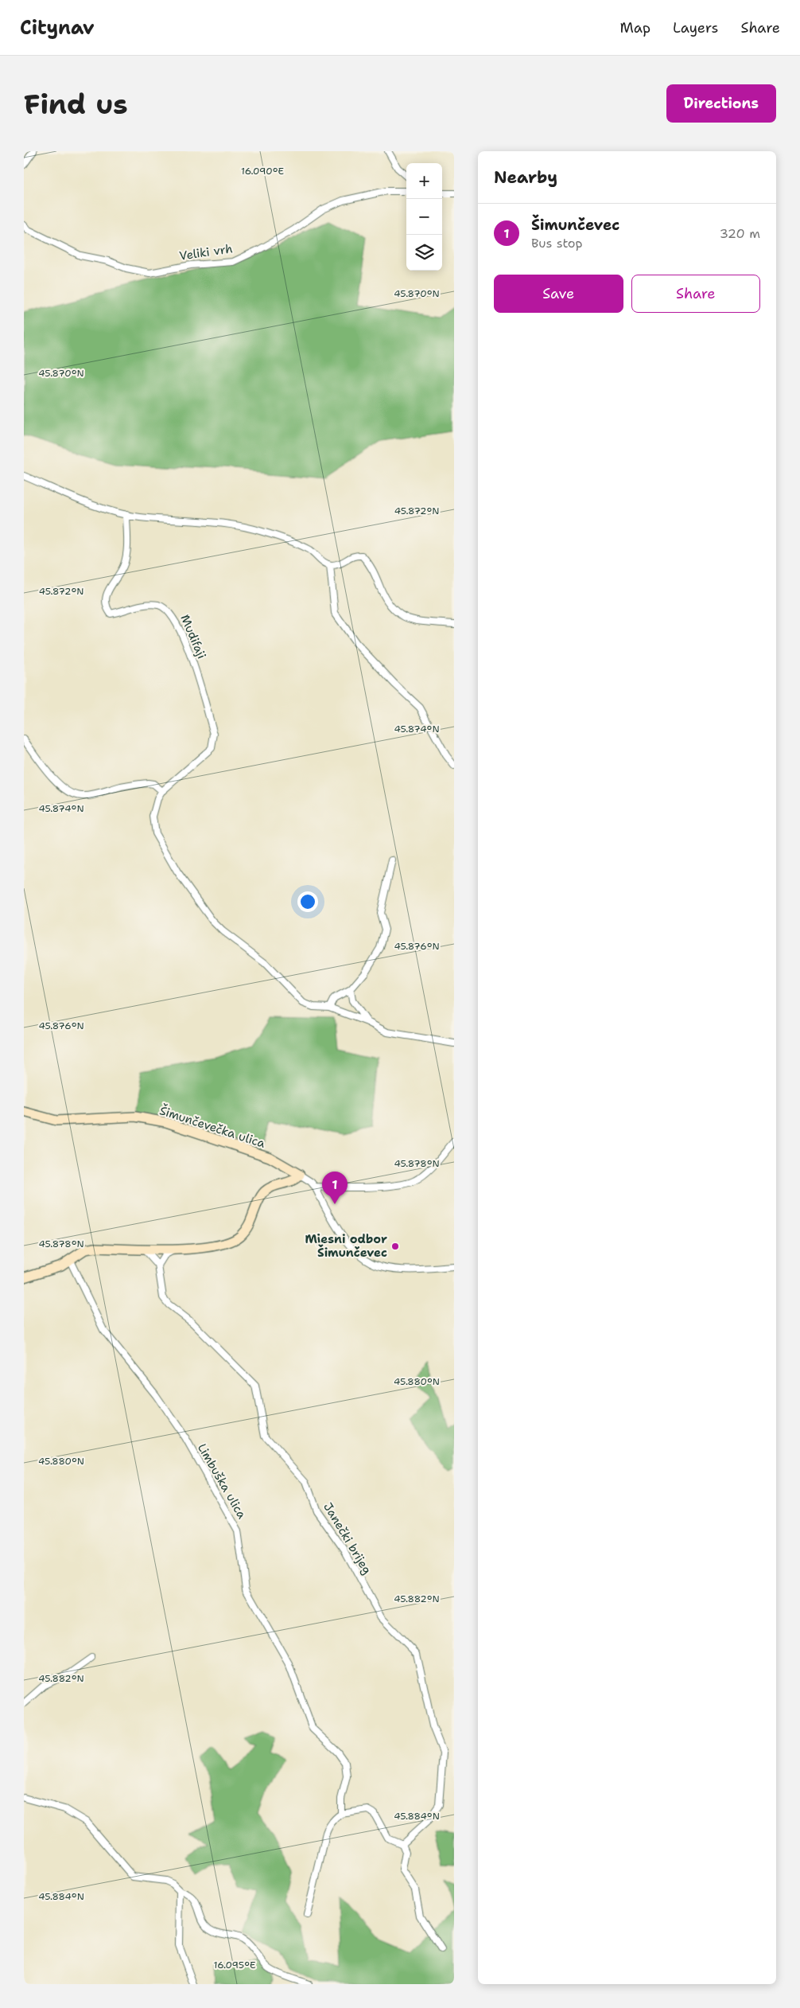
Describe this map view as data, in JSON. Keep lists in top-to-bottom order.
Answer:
{
  "streets": {
    "street": [
      "Veliki vrh",
      "Mudifaji",
      "Šimunčevečka ulica",
      "Limbuška ulica",
      "Janečki brijeg"
    ]
  },
  "places": ["Mjesni odbor Šimunčevec"],
  "page": {
    "header": "Citynav",
    "nav": ["Map", "Layers", "Share"],
    "buttons": [
      "Directions",
      ["Save", "Share"]
    ],
    "title": "Find us",
    "heading": "Nearby",
    "map_buttons": ["+", "−"],
    "list": [
      {
        "mark": "1",
        "name": "Šimunčevec",
        "note": "Bus stop",
        "value": "320 m"
      }
    ],
    "pins": "1"
  },
  "coordinates": [
    "16.090°E",
    "45.870°N",
    "45.872°N",
    "45.874°N",
    "45.876°N",
    "45.878°N",
    "45.880°N",
    "45.882°N",
    "45.884°N",
    "16.095°E"
  ]
}
